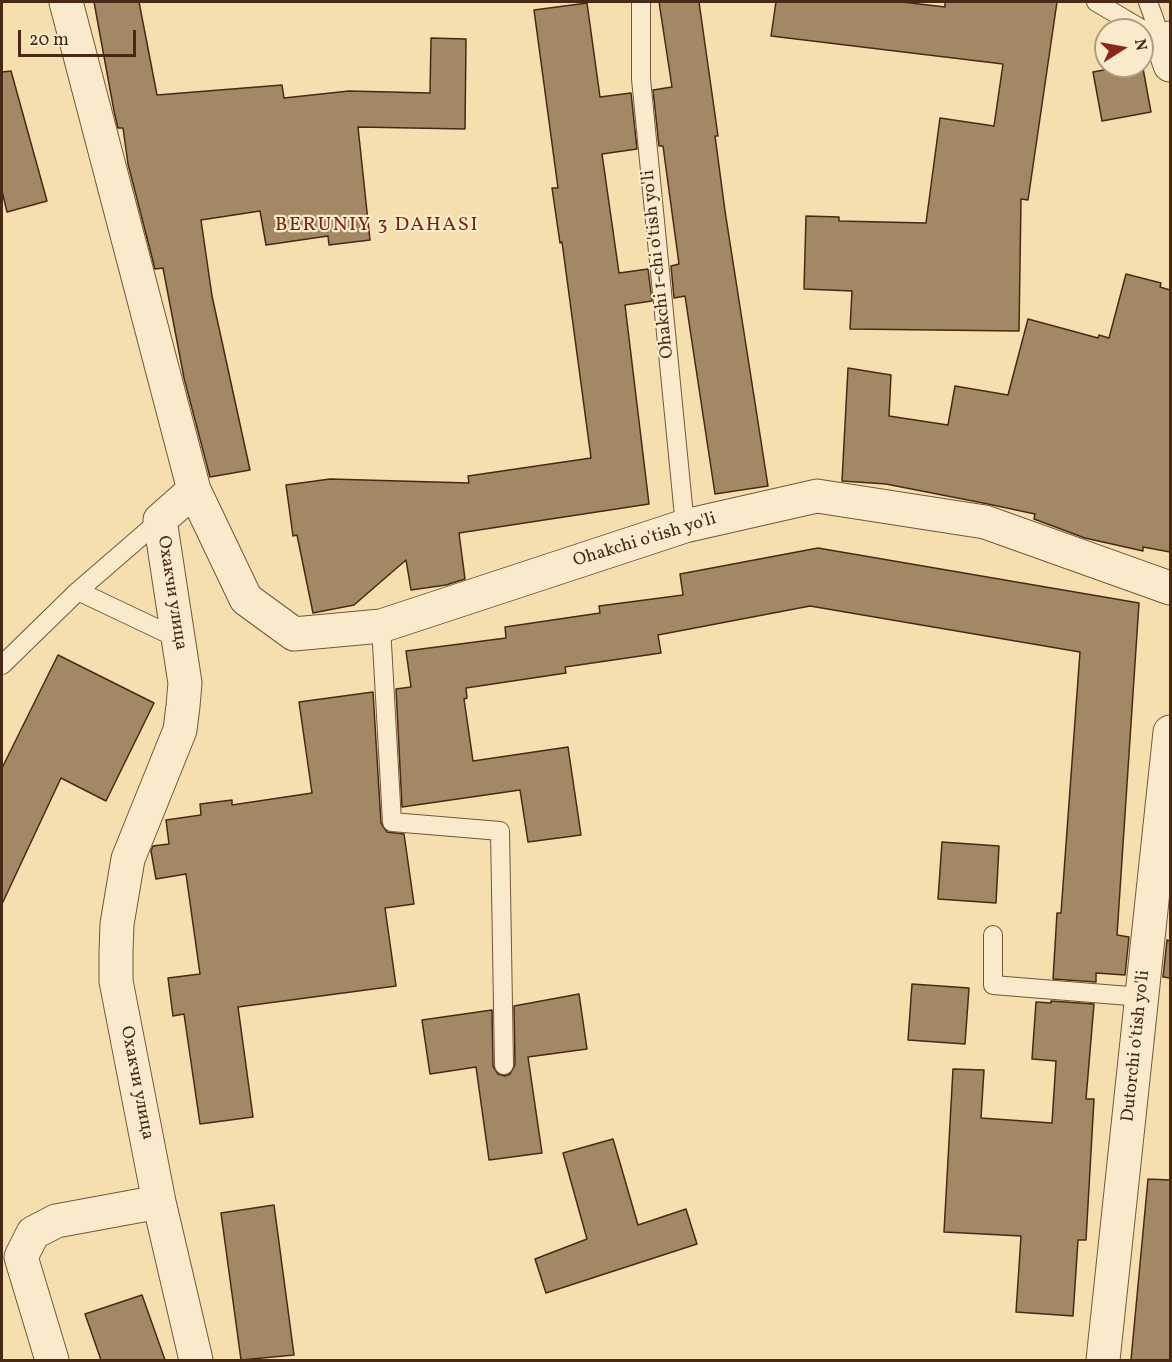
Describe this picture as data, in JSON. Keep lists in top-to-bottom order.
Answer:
{
  "streets": {
    "street": ["Ohakchi o'tish yo'li", "Охакчи улица", "Dutorchi o'tish yo'li"],
    "lane": ["Ohakchi 1-chi o'tish yo'li"]
  },
  "crossings": [
    ["Ohakchi 1-chi o'tish yo'li", "Ohakchi o'tish yo'li"],
    ["Ohakchi o'tish yo'li", "Охакчи улица"]
  ],
  "districts": ["BERUNIY 3 DAHASI"],
  "scale_bar": "20 m",
  "north": "right"
}
